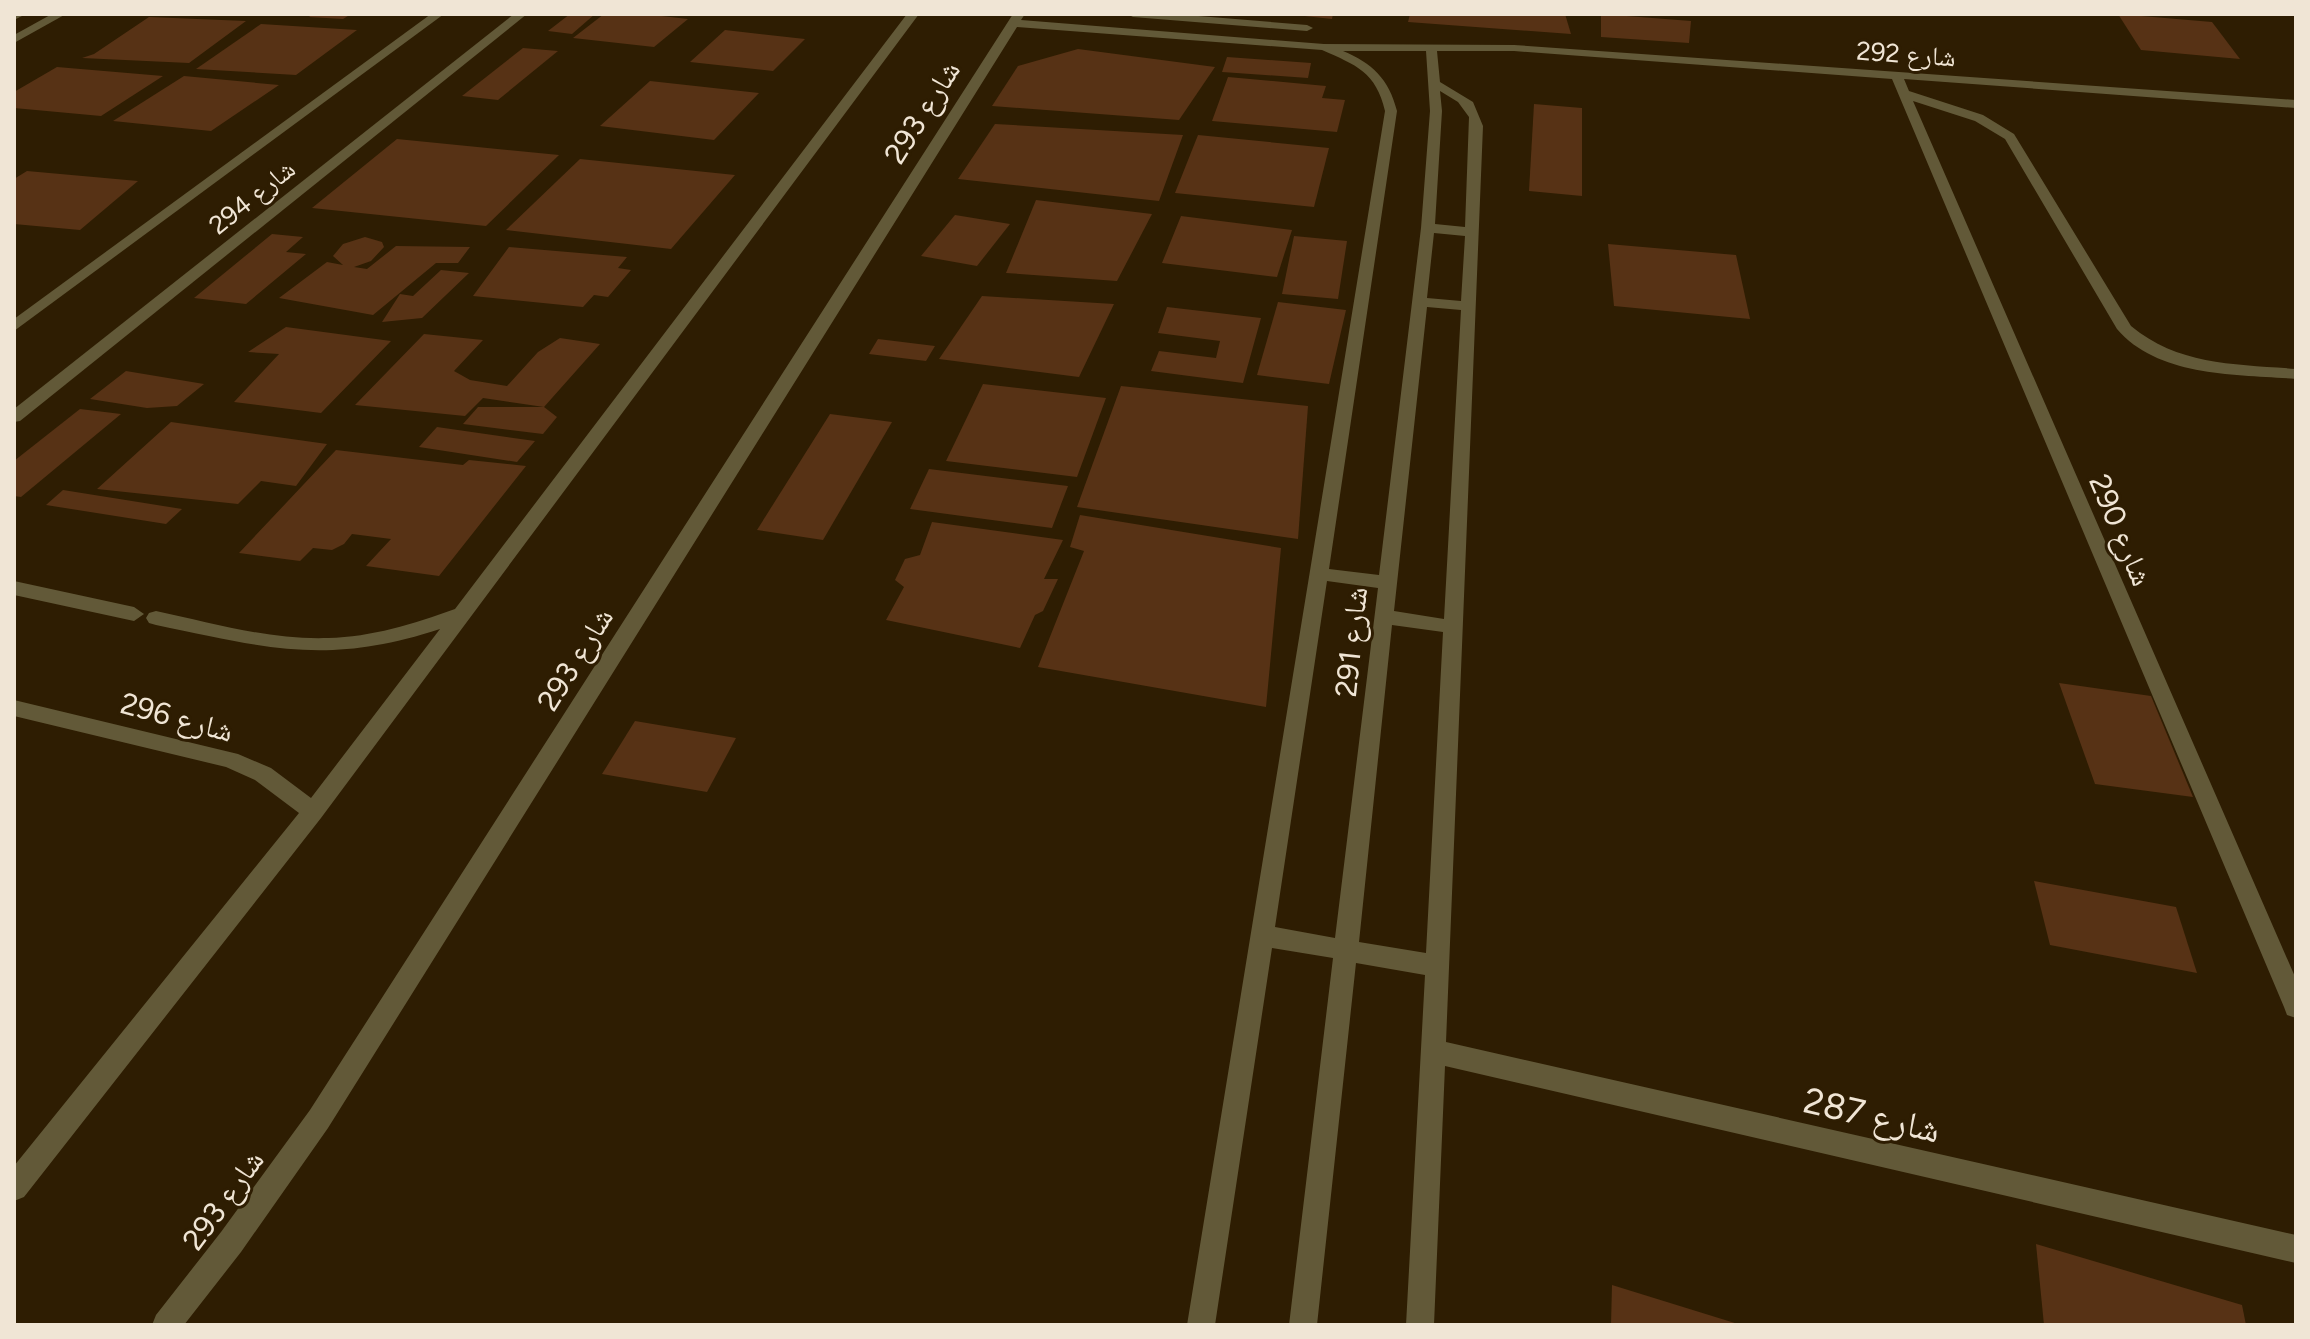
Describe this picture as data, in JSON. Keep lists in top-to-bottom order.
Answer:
{
  "streets": {
    "street": [
      "شارع 292",
      "شارع 293",
      "شارع 294",
      "شارع 290",
      "شارع 291",
      "شارع 296",
      "شارع 287"
    ]
  },
  "crossings": [
    ["شارع 292", "شارع 290"],
    ["شارع 292", "شارع 291"],
    ["شارع 293", "شارع 296"]
  ]
}
